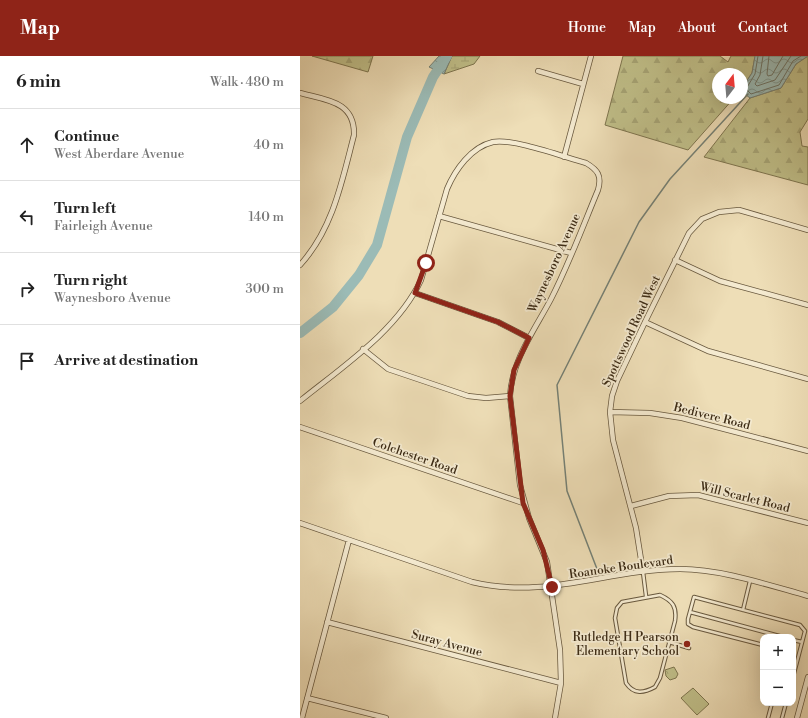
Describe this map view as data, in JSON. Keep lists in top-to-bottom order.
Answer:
{
  "streets": {
    "street": [
      "Waynesboro Avenue",
      "Spottswood Road West",
      "Bedivere Road",
      "Colchester Road",
      "Will Scarlet Road",
      "Roanoke Boulevard",
      "Suray Avenue"
    ]
  },
  "crossings": [
    ["Waynesboro Avenue", "Colchester Road"],
    ["Waynesboro Avenue", "Roanoke Boulevard"],
    ["Waynesboro Avenue", "Suray Avenue"],
    ["Spottswood Road West", "Bedivere Road"],
    ["Spottswood Road West", "Will Scarlet Road"],
    ["Spottswood Road West", "Roanoke Boulevard"]
  ],
  "places": ["Rutledge H Pearson Elementary School"],
  "north": "top",
  "page": {
    "header": "Map",
    "nav": [
      "Home",
      "Map",
      "About",
      "Contact"
    ],
    "heading": ["6 min", "Walk · 480 m"],
    "list": [
      ["Continue", "West Aberdare Avenue", "40 m"],
      ["Turn left", "Fairleigh Avenue", "140 m"],
      ["Turn right", "Waynesboro Avenue", "300 m"],
      "Arrive at destination"
    ],
    "map_buttons": ["+", "−"]
  }
}
